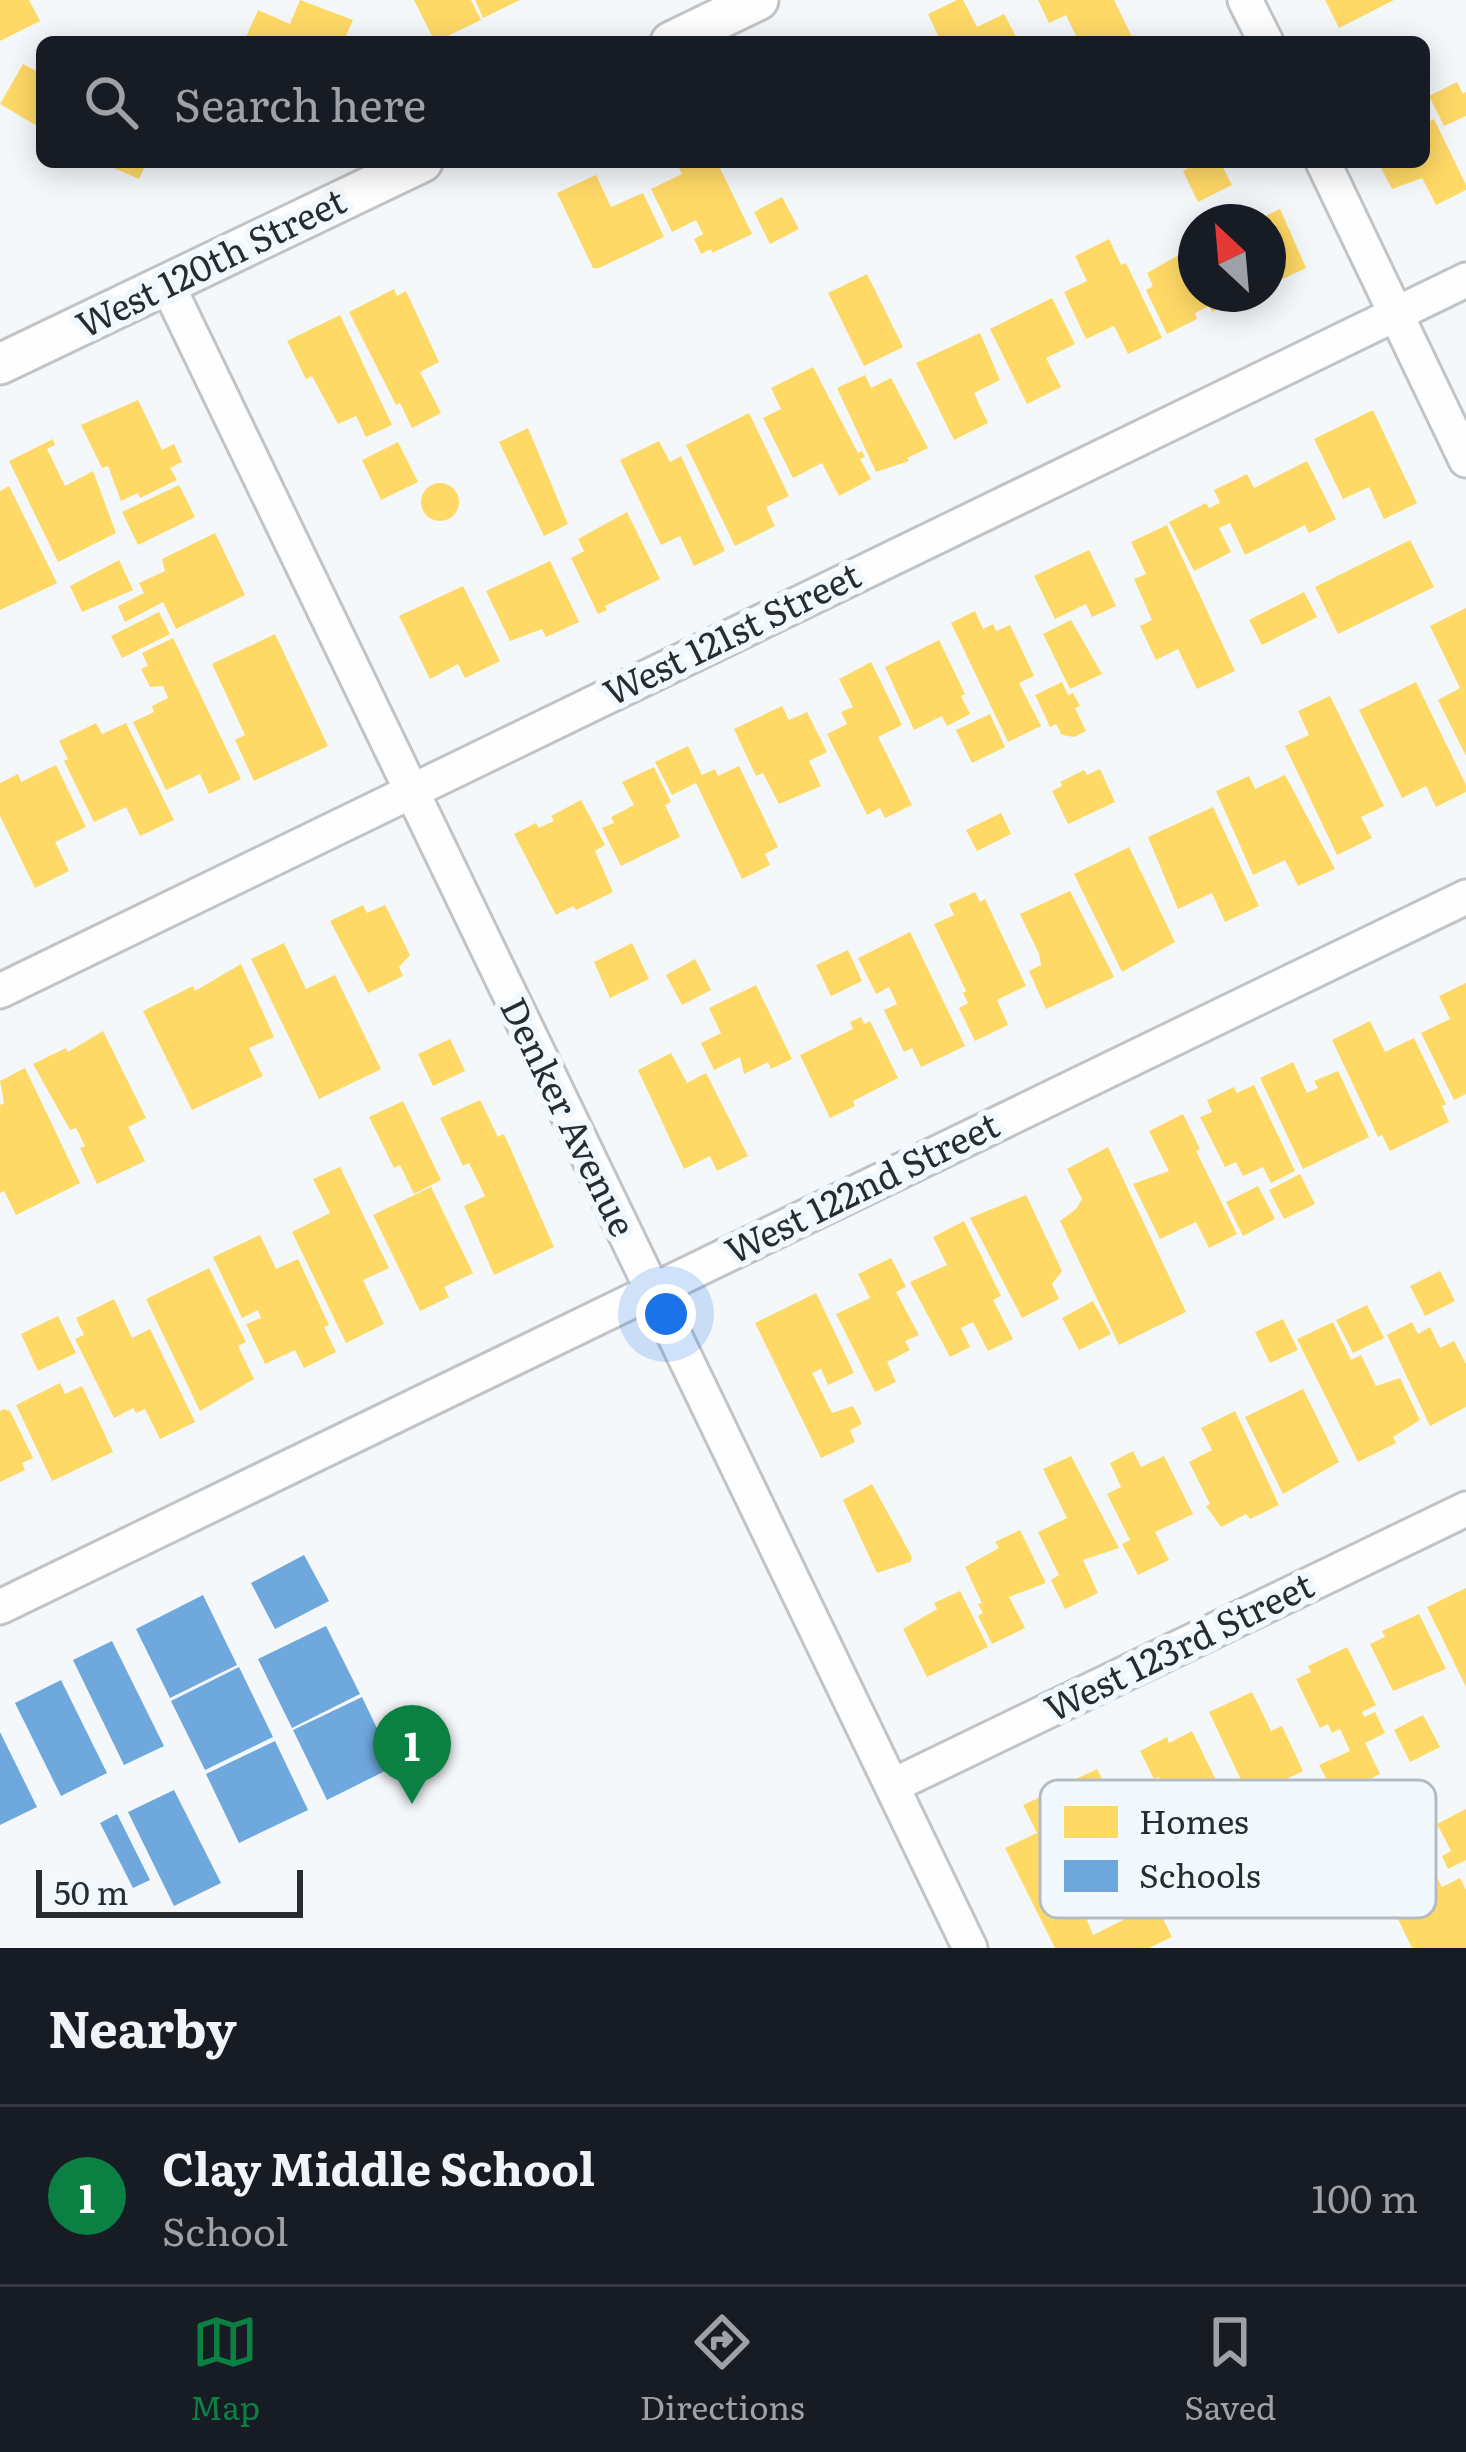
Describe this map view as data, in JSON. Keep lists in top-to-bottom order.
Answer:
{
  "streets": {
    "street": [
      "West 120th Street",
      "West 121st Street",
      "Denker Avenue",
      "West 122nd Street",
      "West 123rd Street"
    ]
  },
  "crossings": [
    ["West 120th Street", "Denker Avenue"],
    ["West 121st Street", "Denker Avenue"],
    ["Denker Avenue", "West 122nd Street"],
    ["Denker Avenue", "West 123rd Street"]
  ],
  "legend": ["Homes", "Schools"],
  "scale_bar": "50 m",
  "north": "top left",
  "page": {
    "search": "Search here",
    "pins": "1",
    "scale": "50 m",
    "heading": "Nearby",
    "list": [
      {
        "mark": "1",
        "name": "Clay Middle School",
        "note": "School",
        "value": "100 m"
      }
    ],
    "nav": ["Map", "Directions", "Saved"]
  }
}
